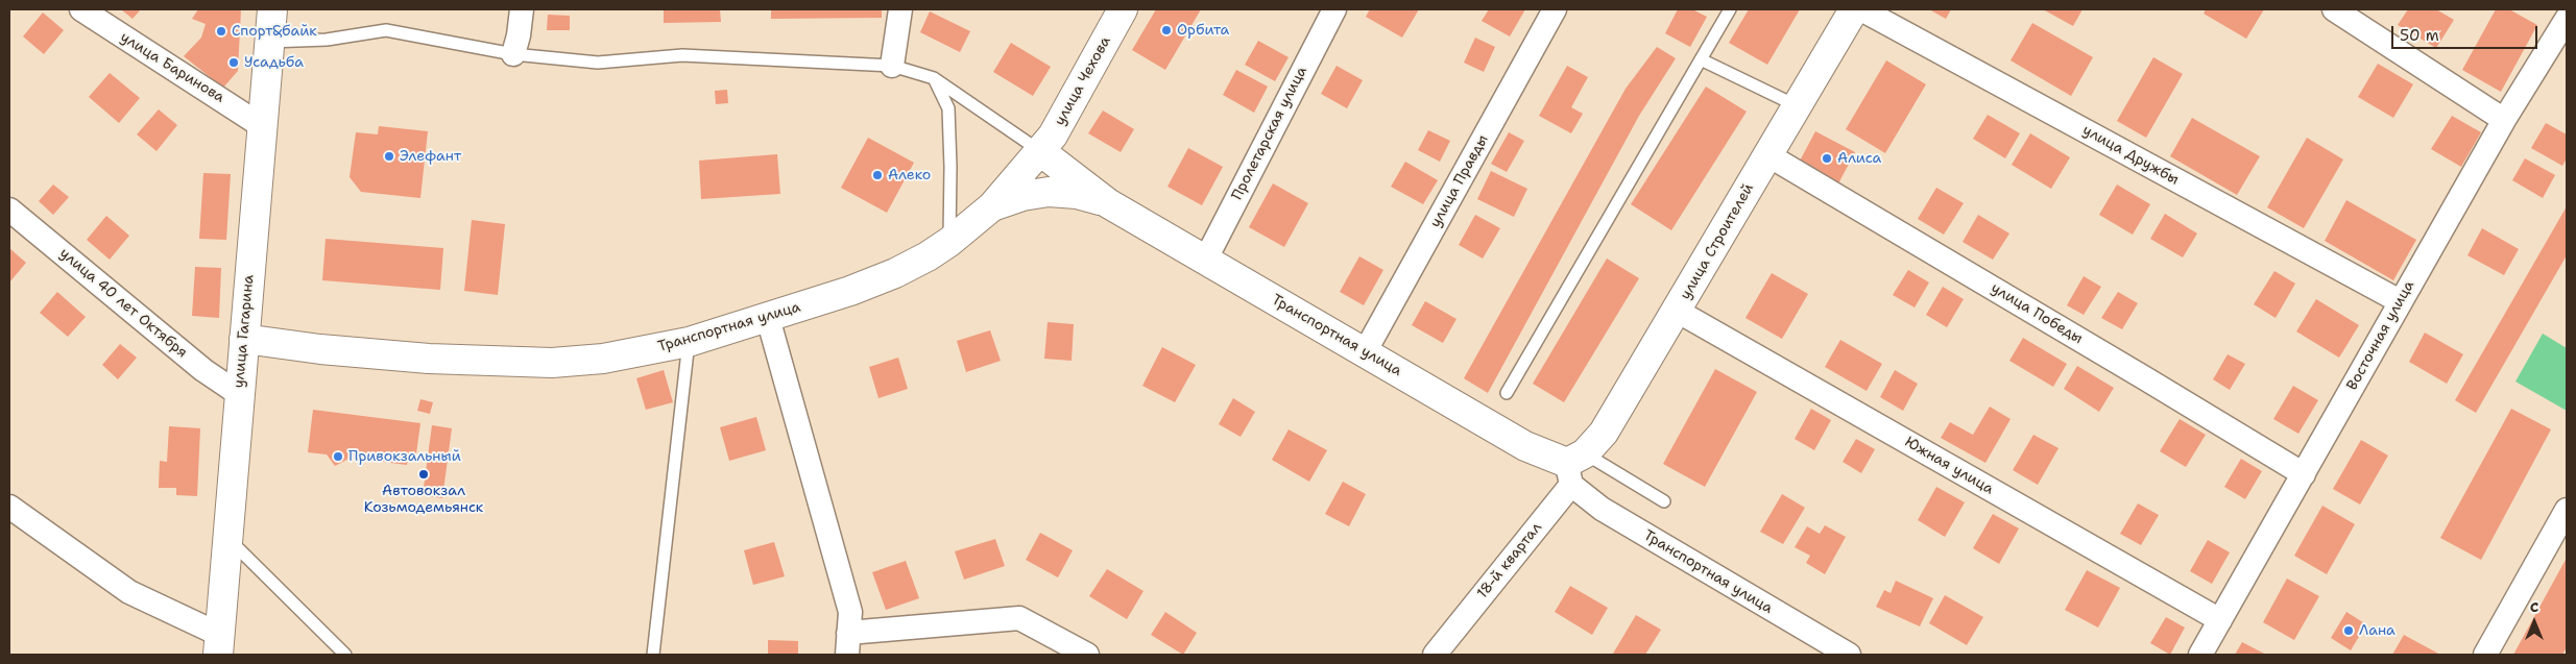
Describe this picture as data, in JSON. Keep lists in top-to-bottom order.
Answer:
{
  "streets": {
    "street": [
      "улица Баринова",
      "улица Чехова",
      "Пролетарская улица",
      "улица Дружбы",
      "улица Правды",
      "улица Строителей",
      "улица 40 лет Октября",
      "улица Победы",
      "Транспортная улица",
      "улица Гагарина",
      "Восточная улица",
      "Южная улица",
      "18-й квартал"
    ]
  },
  "crossings": [
    ["улица Баринова", "улица Гагарина"],
    ["улица Чехова", "Транспортная улица"],
    ["Пролетарская улица", "Транспортная улица"],
    ["улица Дружбы", "Восточная улица"],
    ["улица Правды", "Транспортная улица"],
    ["улица Строителей", "улица Победы"],
    ["улица Строителей", "Транспортная улица"],
    ["улица Строителей", "Южная улица"],
    ["улица Строителей", "18-й квартал"],
    ["улица 40 лет Октября", "улица Гагарина"],
    ["улица Победы", "Восточная улица"],
    ["Транспортная улица", "улица Гагарина"],
    ["Транспортная улица", "18-й квартал"],
    ["Восточная улица", "Южная улица"]
  ],
  "places": [
    "Орбита",
    "Спорт&байк",
    "Усадьба",
    "Элефант",
    "Алиса",
    "Алеко",
    "Привокзальный",
    "Автовокзал Козьмодемьянск",
    "Лана"
  ],
  "scale_bar": "50 m",
  "north": "top"
}
